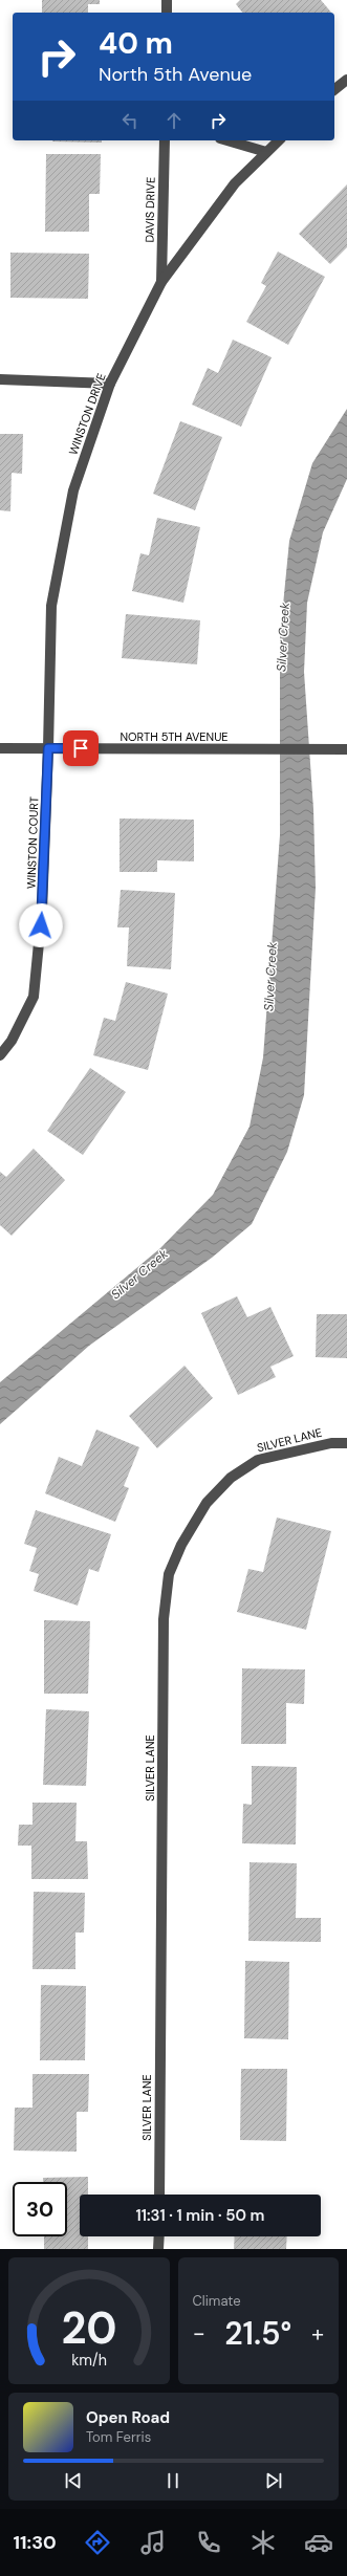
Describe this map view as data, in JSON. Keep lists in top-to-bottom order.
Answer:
{
  "streets": {
    "street": [
      "DAVIS DRIVE",
      "WINSTON DRIVE",
      "NORTH 5TH AVENUE",
      "WINSTON COURT",
      "SILVER LANE"
    ]
  },
  "crossings": [
    ["DAVIS DRIVE", "WINSTON DRIVE"],
    ["WINSTON DRIVE", "NORTH 5TH AVENUE"],
    ["WINSTON DRIVE", "WINSTON COURT"],
    ["NORTH 5TH AVENUE", "WINSTON COURT"]
  ],
  "water": ["Silver Creek"],
  "page": {
    "turn": ["40 m", "North 5th Avenue"],
    "limit": "30",
    "trip": "11:31 · 1 min · 50 m",
    "tile": "Climate",
    "heat": ["−", "21.5°", "+"],
    "song": ["Open Road", "Tom Ferris"],
    "tabs": "11:30",
    "gauge": ["20", "km/h"]
  }
}
